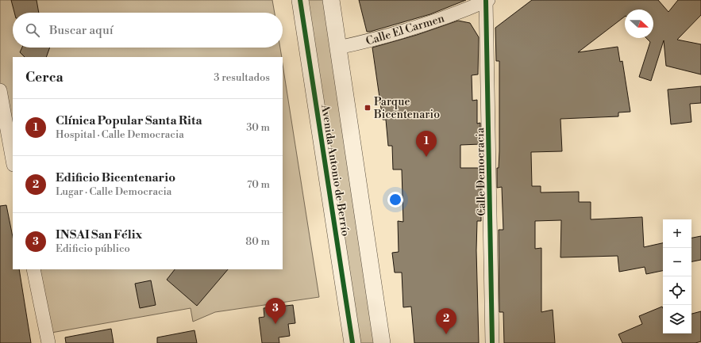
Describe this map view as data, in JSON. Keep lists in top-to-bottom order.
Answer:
{
  "streets": {
    "street": ["Calle El Carmen", "Avenida Antonio de Berrío", "Calle Democracia"]
  },
  "crossings": [
    ["Calle El Carmen", "Avenida Antonio de Berrío"],
    ["Calle El Carmen", "Calle Democracia"]
  ],
  "places": {
    "transit": ["Parque Bicentenario"]
  },
  "north": "right",
  "page": {
    "search": "Buscar aquí",
    "heading": ["Cerca", "3 resultados"],
    "list": [
      {
        "mark": "1",
        "name": "Clínica Popular Santa Rita",
        "note": "Hospital · Calle Democracia",
        "value": "30 m"
      },
      {
        "mark": "2",
        "name": "Edificio Bicentenario",
        "note": "Lugar · Calle Democracia",
        "value": "70 m"
      },
      {
        "mark": "3",
        "name": "INSAI San Félix",
        "note": "Edificio público",
        "value": "80 m"
      }
    ],
    "pins": ["1", "3", "2"],
    "map_buttons": ["+", "−"]
  }
}
